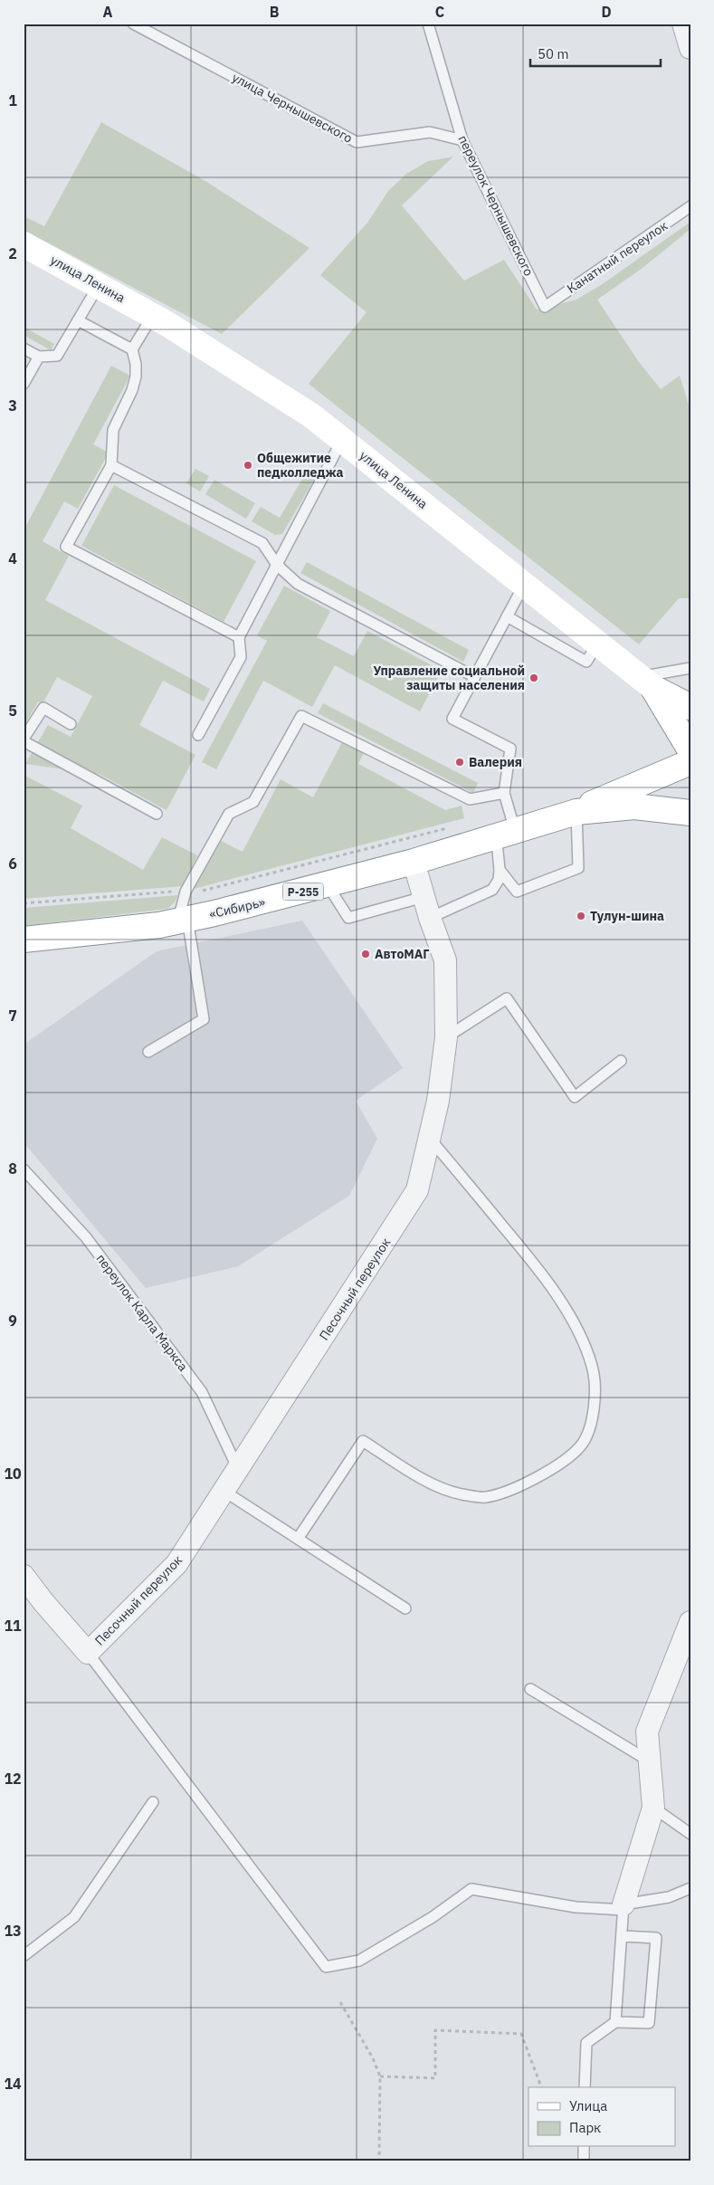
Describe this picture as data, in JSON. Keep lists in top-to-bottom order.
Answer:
{
  "streets": {
    "main road": ["улица Ленина", "Р-255", "«Сибирь»"],
    "street": ["Песочный переулок"],
    "lane": [
      "улица Чернышевского",
      "переулок Чернышевского",
      "Канатный переулок",
      "переулок Карла Маркса"
    ]
  },
  "crossings": [
    ["улица Чернышевского", "переулок Чернышевского"],
    ["переулок Чернышевского", "Канатный переулок"],
    ["Р-255", "«Сибирь»"],
    ["«Сибирь»", "Песочный переулок"],
    ["Песочный переулок", "переулок Карла Маркса"]
  ],
  "places": [
    "Общежитие педколледжа",
    "Управление социальной защиты населения",
    "Валерия",
    "Тулун-шина",
    "АвтоМАГ"
  ],
  "legend": ["Улица", "Парк"],
  "scale_bar": "50 m",
  "grid": {
    "columns": [
      "A",
      "B",
      "C",
      "D"
    ],
    "rows": [
      "1",
      "2",
      "3",
      "4",
      "5",
      "6",
      "7",
      "8",
      "9",
      "10",
      "11",
      "12",
      "13",
      "14"
    ]
  }
}
